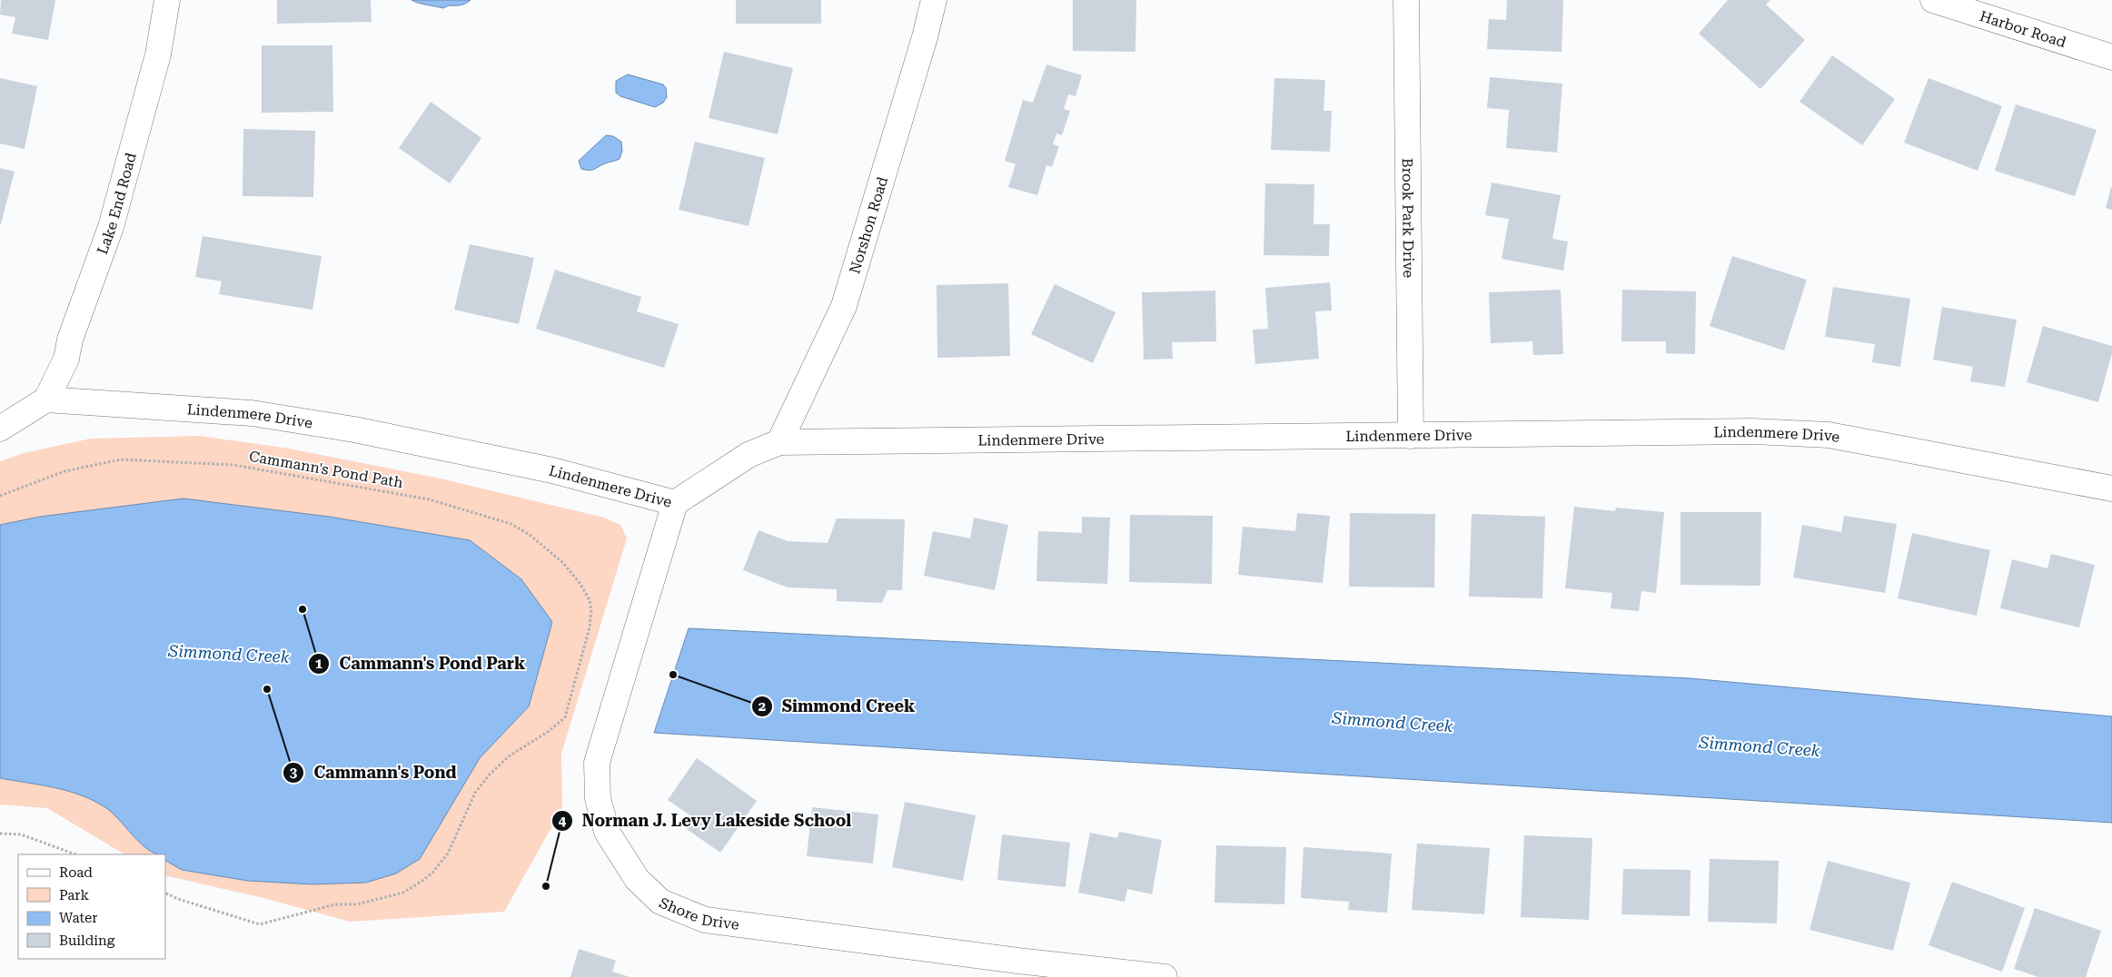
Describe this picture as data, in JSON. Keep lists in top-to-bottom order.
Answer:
{
  "streets": {
    "street": [
      "Harbor Road",
      "Lake End Road",
      "Brook Park Drive",
      "Norshon Road",
      "Lindenmere Drive",
      "Shore Drive"
    ],
    "path": ["Cammann's Pond Path"]
  },
  "crossings": [
    ["Lake End Road", "Lindenmere Drive"],
    ["Brook Park Drive", "Lindenmere Drive"],
    ["Norshon Road", "Lindenmere Drive"],
    ["Lindenmere Drive", "Shore Drive"]
  ],
  "water": ["Simmond Creek"],
  "places": [
    "Cammann's Pond Park",
    "Simmond Creek",
    "Cammann's Pond",
    "Norman J. Levy Lakeside School"
  ],
  "legend": [
    "Road",
    "Park",
    "Water",
    "Building"
  ]
}
